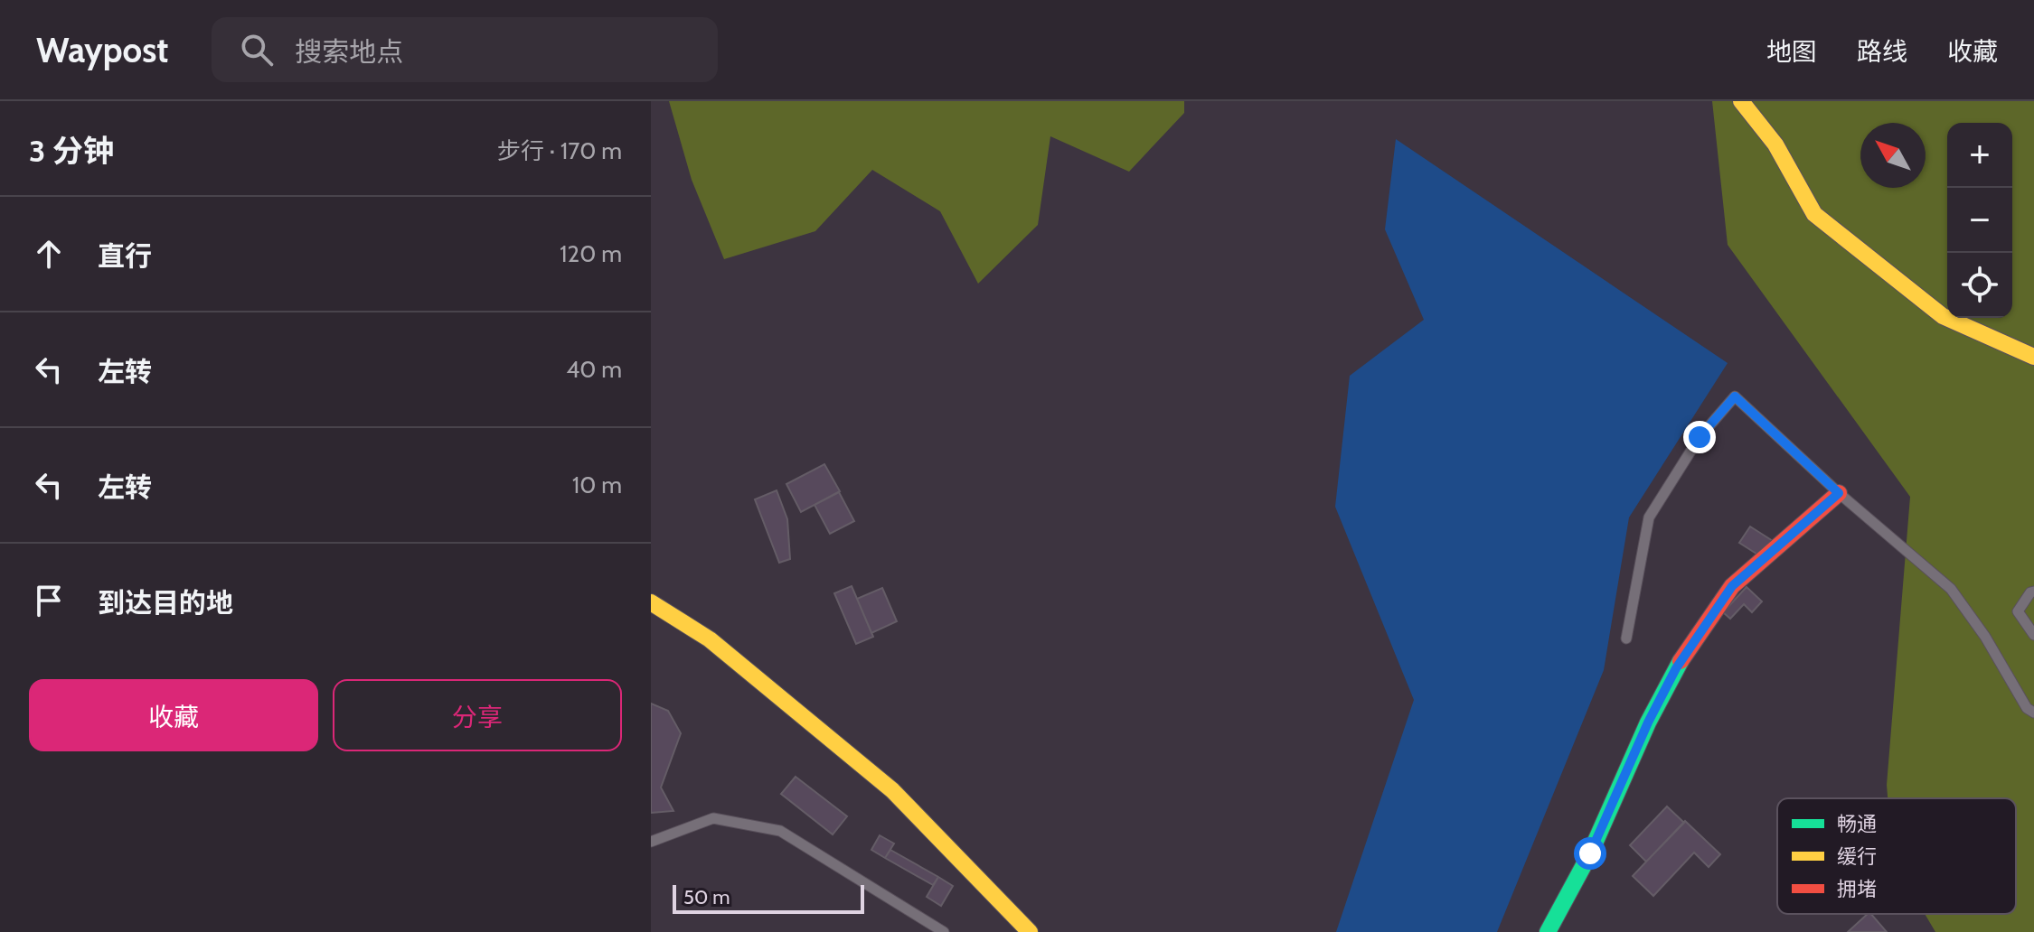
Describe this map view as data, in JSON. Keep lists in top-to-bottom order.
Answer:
{
  "legend": ["畅通", "缓行", "拥堵"],
  "scale_bar": "50 m",
  "north": "top left",
  "page": {
    "header": "Waypost",
    "search": "搜索地点",
    "nav": ["地图", "路线", "收藏"],
    "heading": ["3 分钟", "步行 · 170 m"],
    "map_buttons": ["+", "−"],
    "list": [
      ["直行", "120 m"],
      ["左转", "40 m"],
      ["左转", "10 m"],
      "到达目的地"
    ],
    "buttons": ["收藏", "分享"],
    "scale": "50 m"
  }
}
